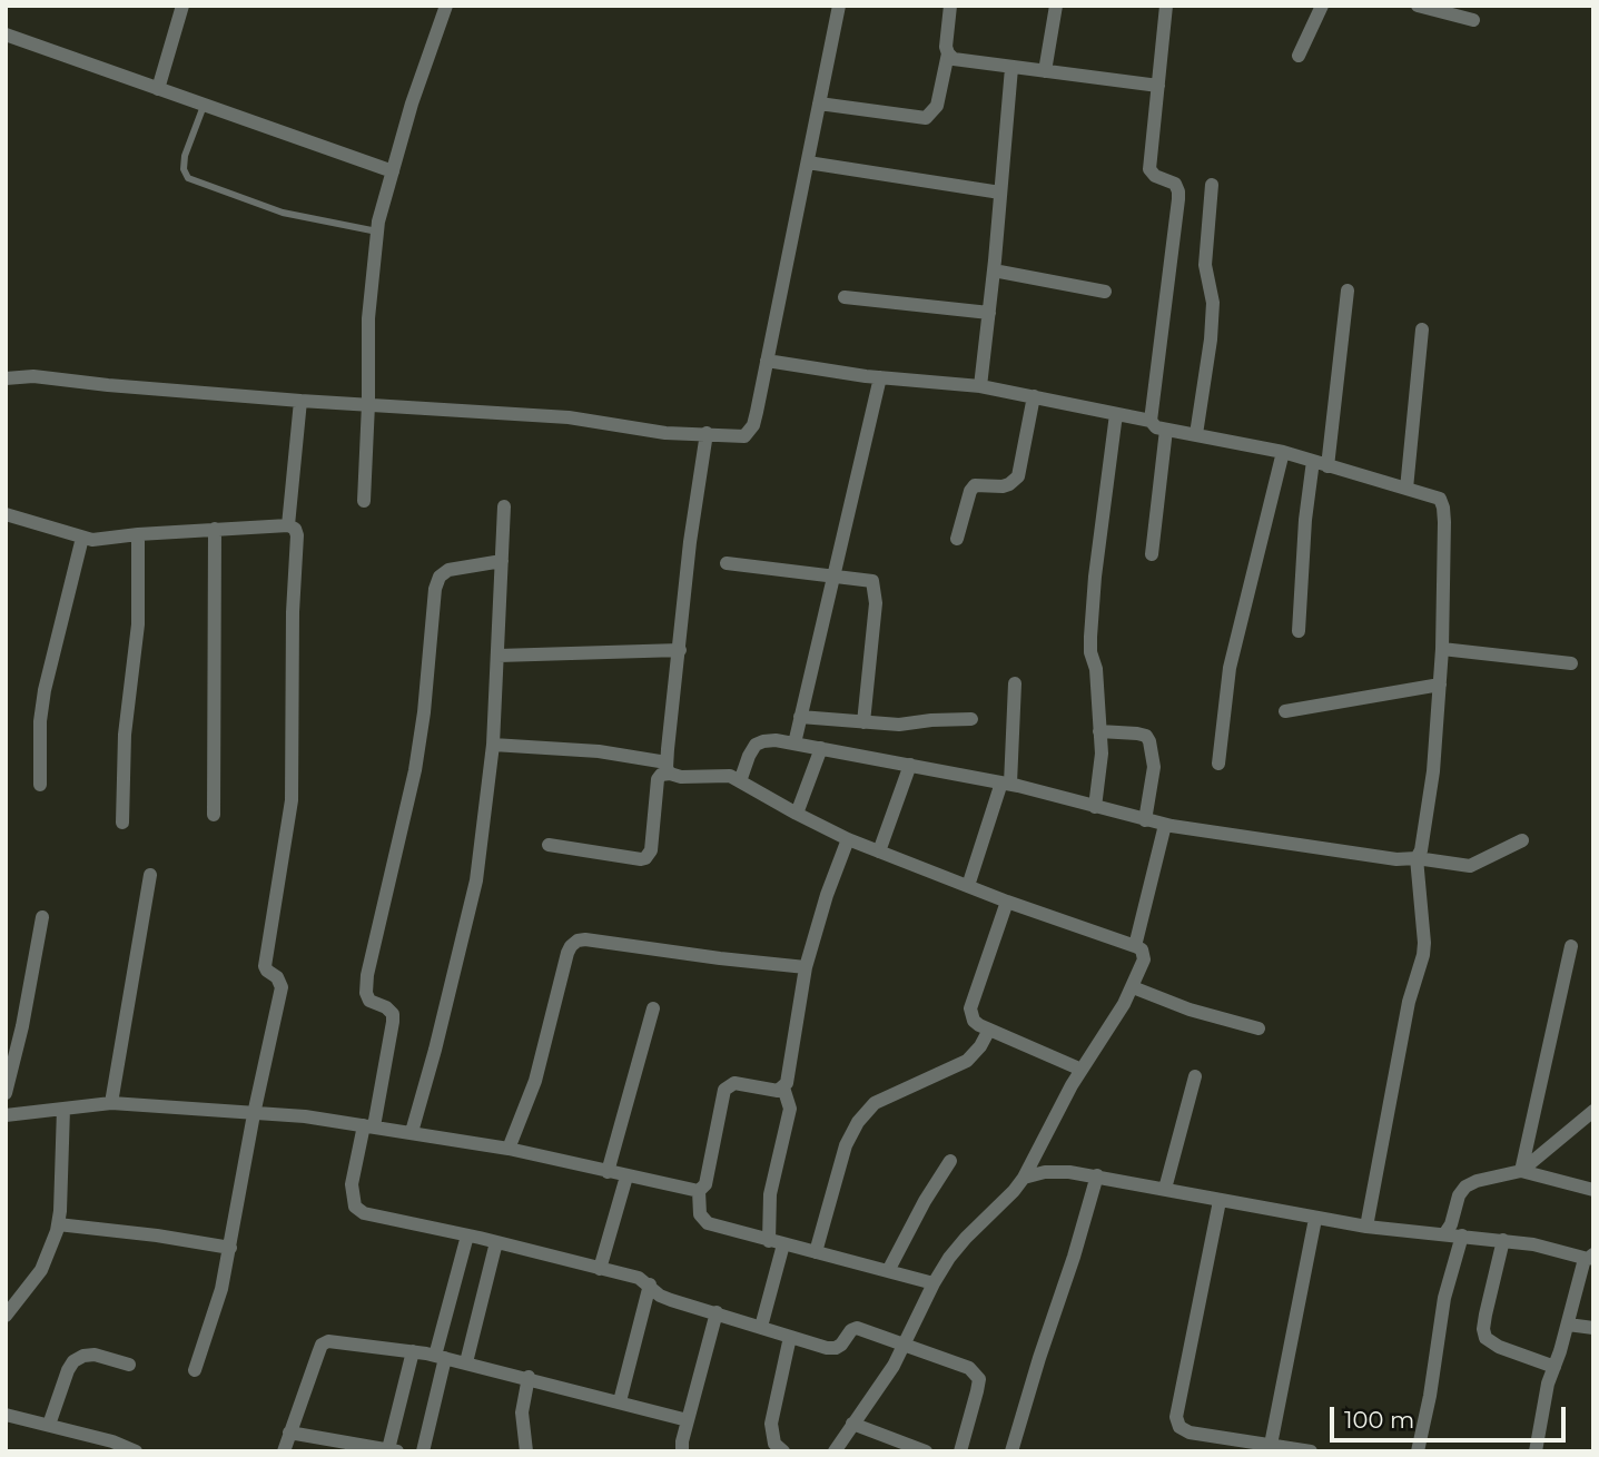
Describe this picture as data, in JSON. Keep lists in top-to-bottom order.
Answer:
{
  "scale_bar": "100 m"
}
